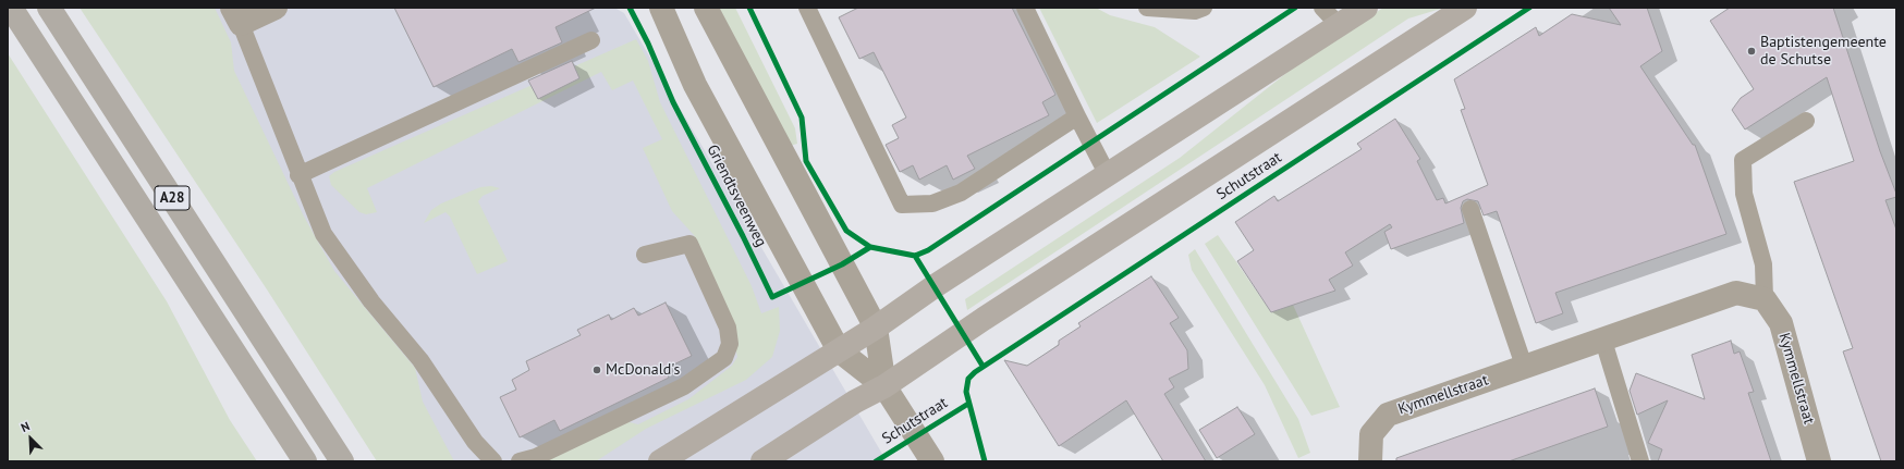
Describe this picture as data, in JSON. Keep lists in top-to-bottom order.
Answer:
{
  "streets": {
    "highway": ["A28"],
    "main road": ["Schutstraat"],
    "street": ["Griendtsveenweg", "Kymmellstraat"]
  },
  "places": ["Baptistengemeente de Schutse", "McDonald's"],
  "north": "top left"
}
